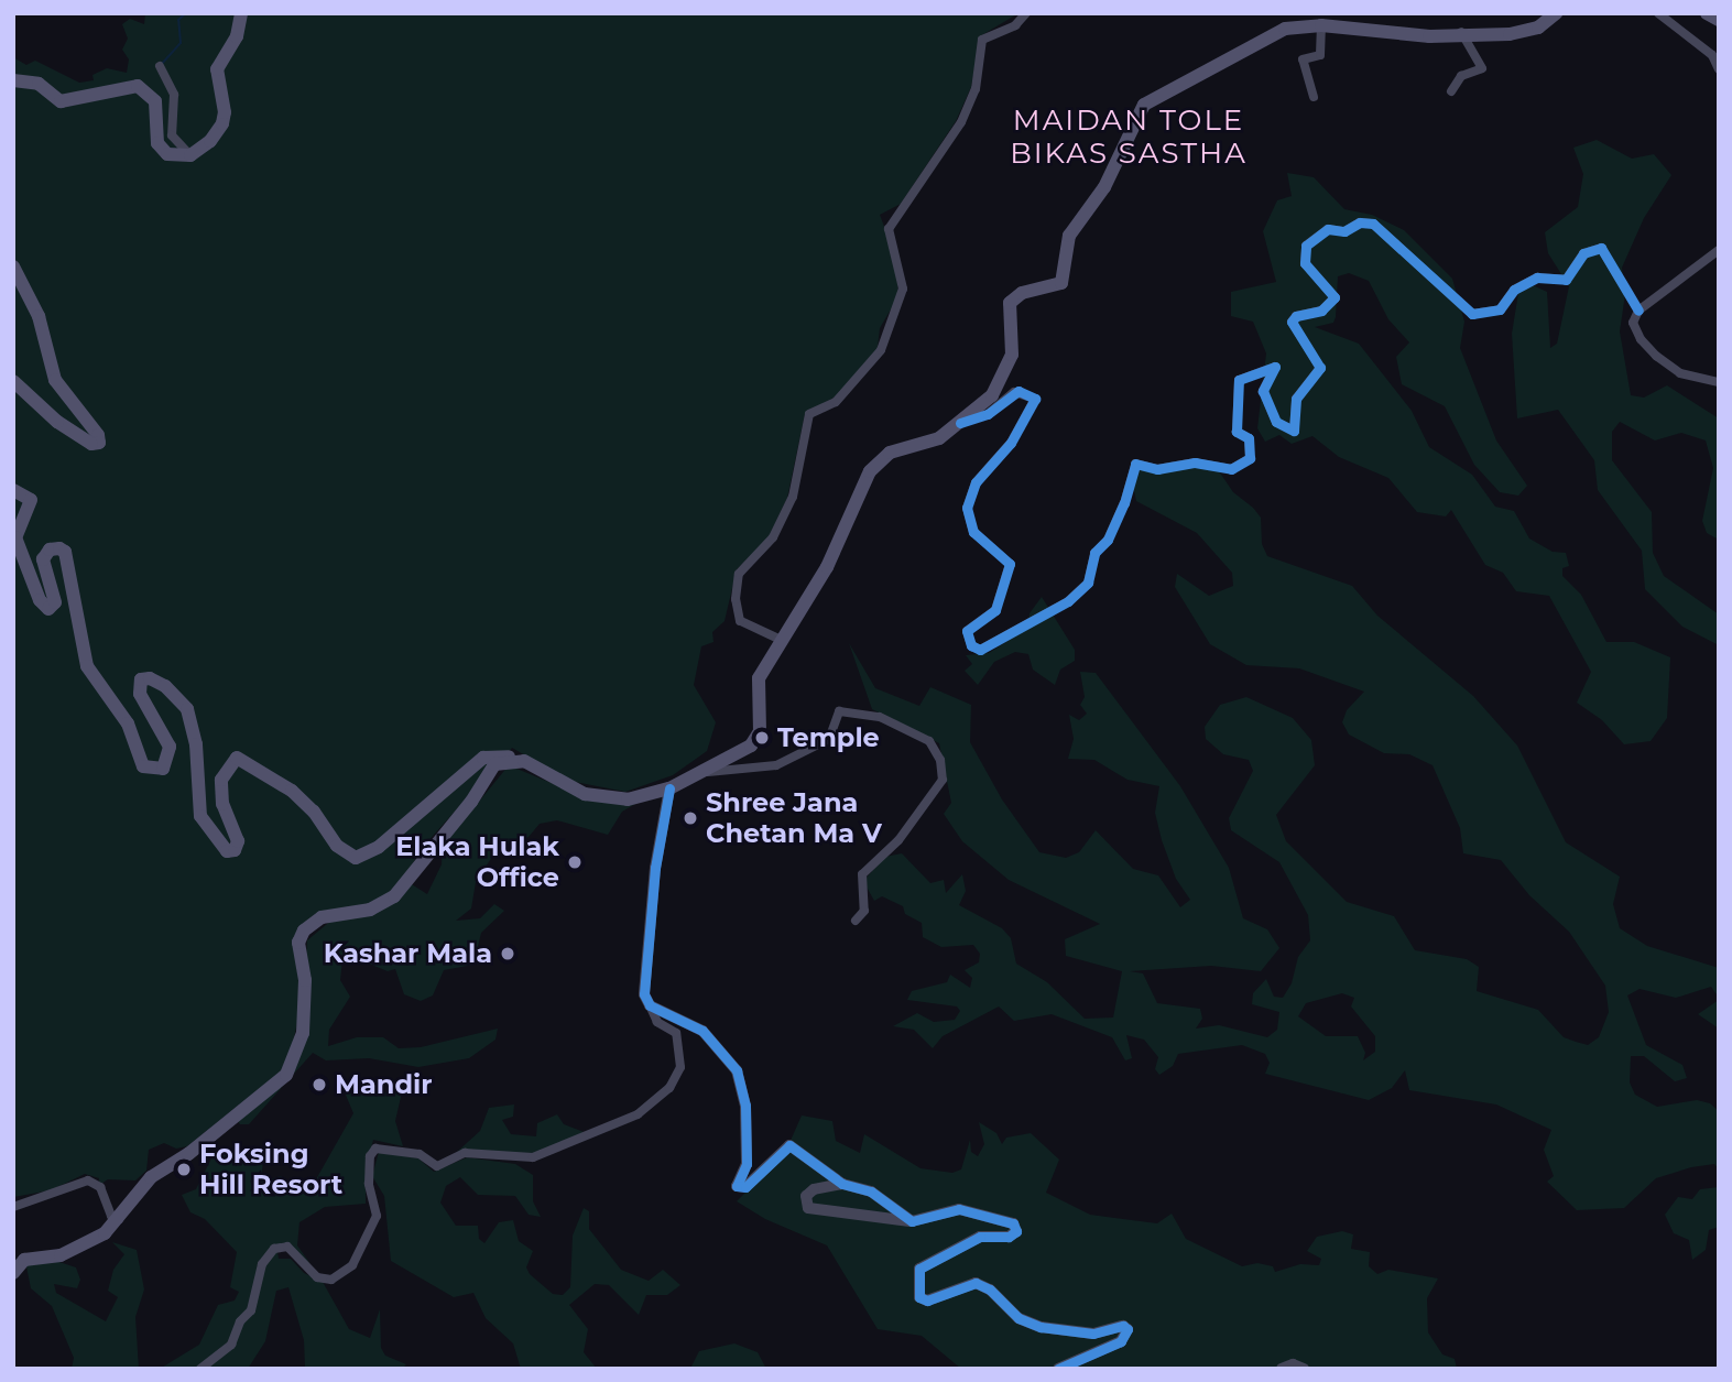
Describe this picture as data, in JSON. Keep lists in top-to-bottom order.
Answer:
{
  "districts": ["MAIDAN TOLE BIKAS SASTHA"],
  "places": [
    "Temple",
    "Shree Jana Chetan Ma V",
    "Elaka Hulak Office",
    "Kashar Mala",
    "Mandir",
    "Foksing Hill Resort"
  ]
}
